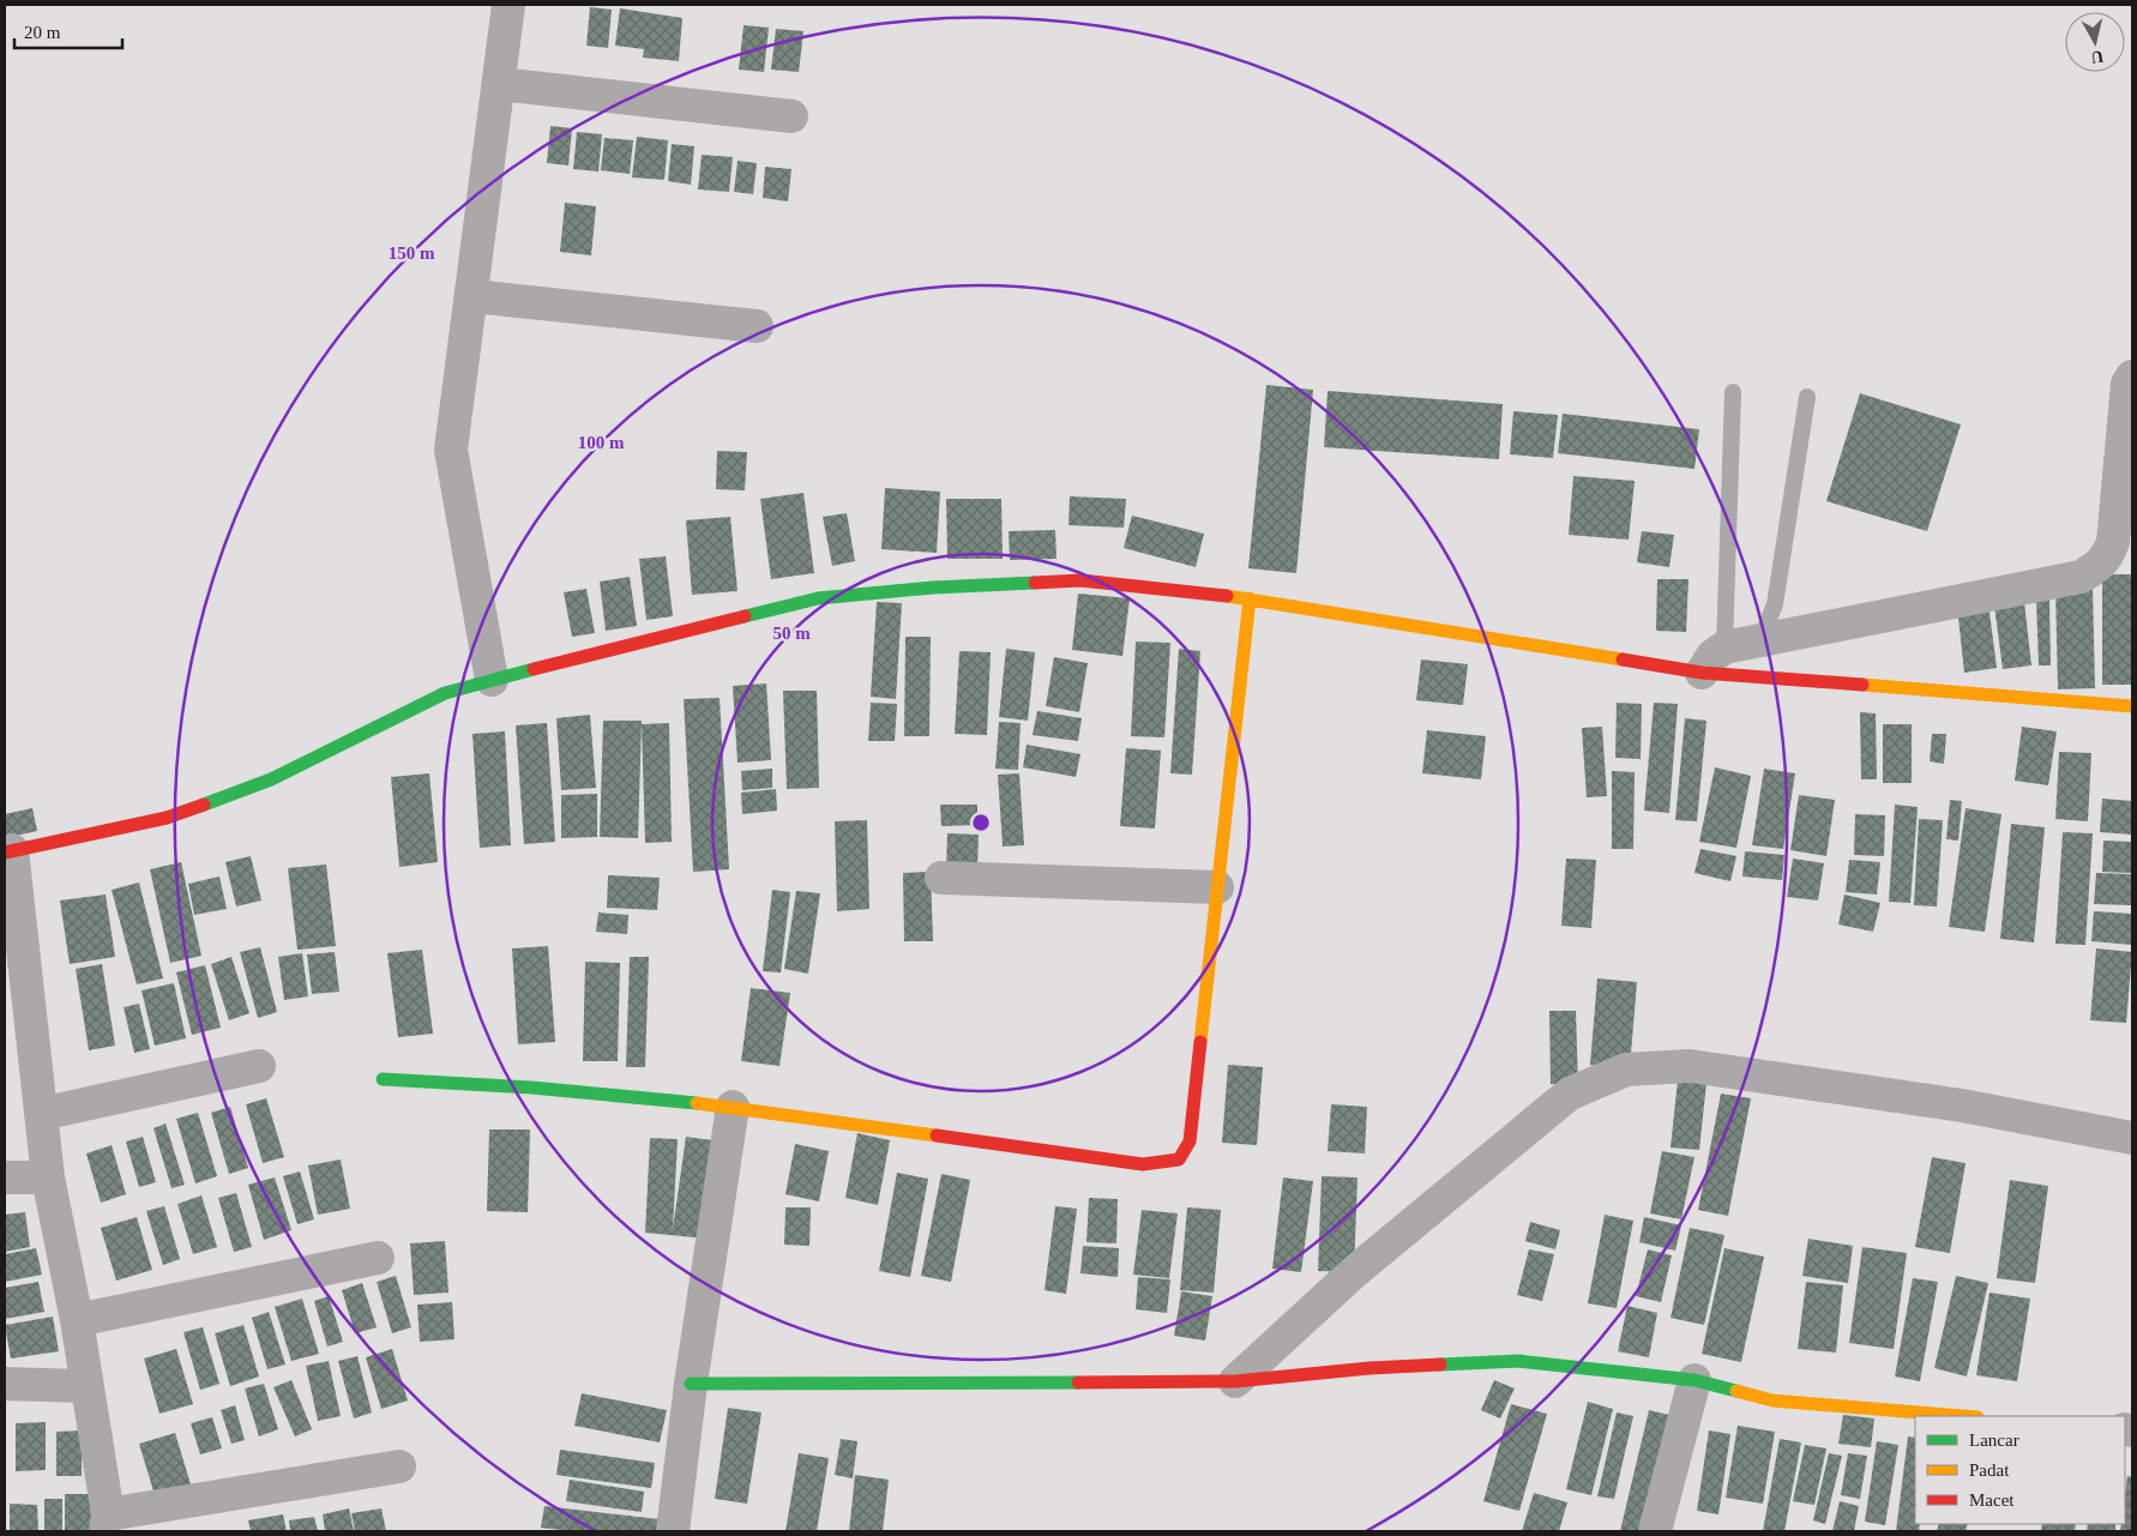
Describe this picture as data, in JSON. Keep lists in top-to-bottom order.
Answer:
{
  "legend": ["Lancar", "Padat", "Macet"],
  "scale_bar": "20 m",
  "north": "bottom",
  "rings": ["150 m", "100 m", "50 m"]
}
